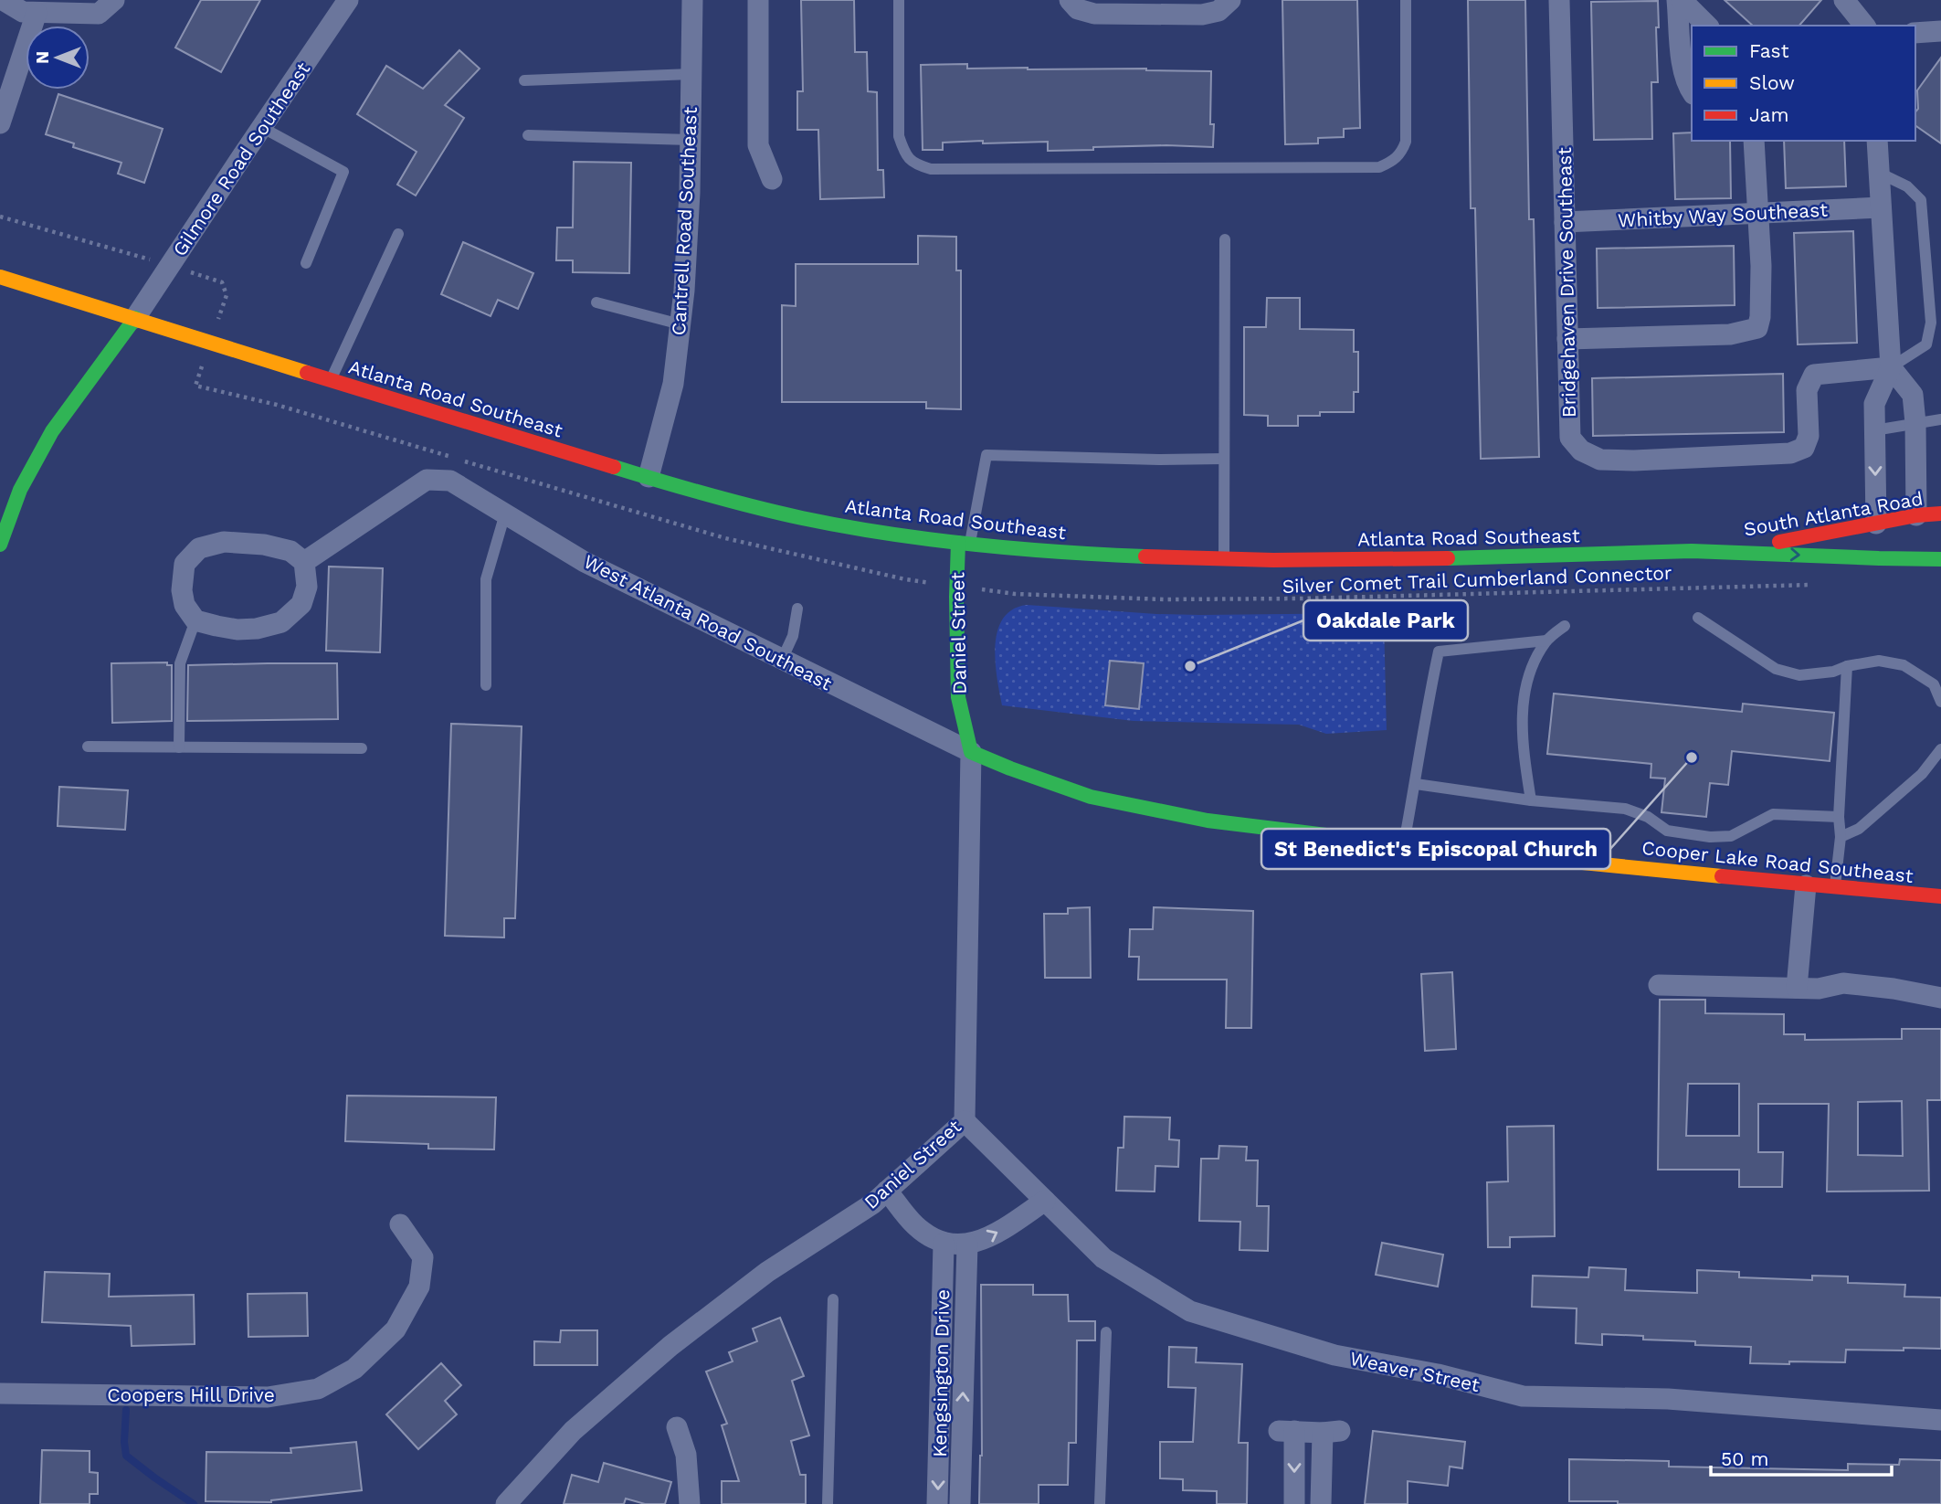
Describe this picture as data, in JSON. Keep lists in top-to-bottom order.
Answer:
{
  "streets": {
    "main road": [
      "Atlanta Road Southeast",
      "South Atlanta Road",
      "Daniel Street",
      "Cooper Lake Road Southeast"
    ],
    "street": [
      "Gilmore Road Southeast",
      "Whitby Way Southeast",
      "Cantrell Road Southeast",
      "Bridgehaven Drive Southeast",
      "West Atlanta Road Southeast",
      "Weaver Street",
      "Kengsington Drive",
      "Coopers Hill Drive"
    ],
    "path": ["Silver Comet Trail Cumberland Connector"]
  },
  "crossings": [
    ["Gilmore Road Southeast", "Atlanta Road Southeast"],
    ["Whitby Way Southeast", "Bridgehaven Drive Southeast"],
    ["Cantrell Road Southeast", "Atlanta Road Southeast"],
    ["Atlanta Road Southeast", "South Atlanta Road"],
    ["Atlanta Road Southeast", "Daniel Street"],
    ["West Atlanta Road Southeast", "Daniel Street"],
    ["West Atlanta Road Southeast", "Cooper Lake Road Southeast"],
    ["Daniel Street", "Cooper Lake Road Southeast"],
    ["Daniel Street", "Weaver Street"]
  ],
  "places": ["Oakdale Park", "St Benedict's Episcopal Church"],
  "legend": ["Fast", "Slow", "Jam"],
  "scale_bar": "50 m",
  "north": "left"
}
